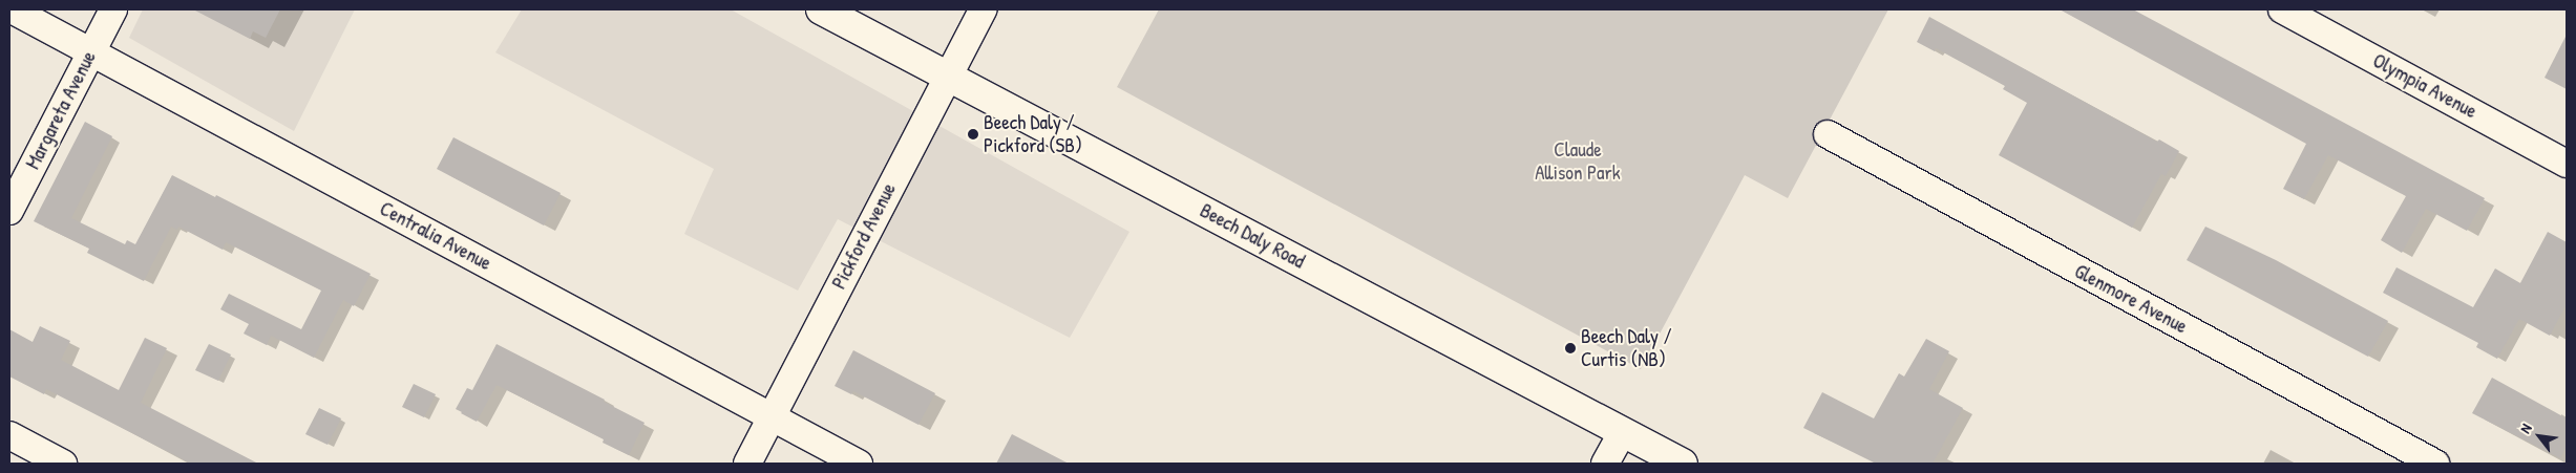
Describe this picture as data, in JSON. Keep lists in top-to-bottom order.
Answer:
{
  "streets": {
    "main road": ["Beech Daly Road"],
    "street": [
      "Olympia Avenue",
      "Margareta Avenue",
      "Centralia Avenue",
      "Pickford Avenue",
      "Glenmore Avenue"
    ]
  },
  "crossings": [
    ["Margareta Avenue", "Centralia Avenue"],
    ["Centralia Avenue", "Pickford Avenue"],
    ["Pickford Avenue", "Beech Daly Road"]
  ],
  "parks": ["Claude Allison Park"],
  "places": ["Beech Daly / Pickford (SB)", "Beech Daly / Curtis (NB)"],
  "north": "top left"
}
